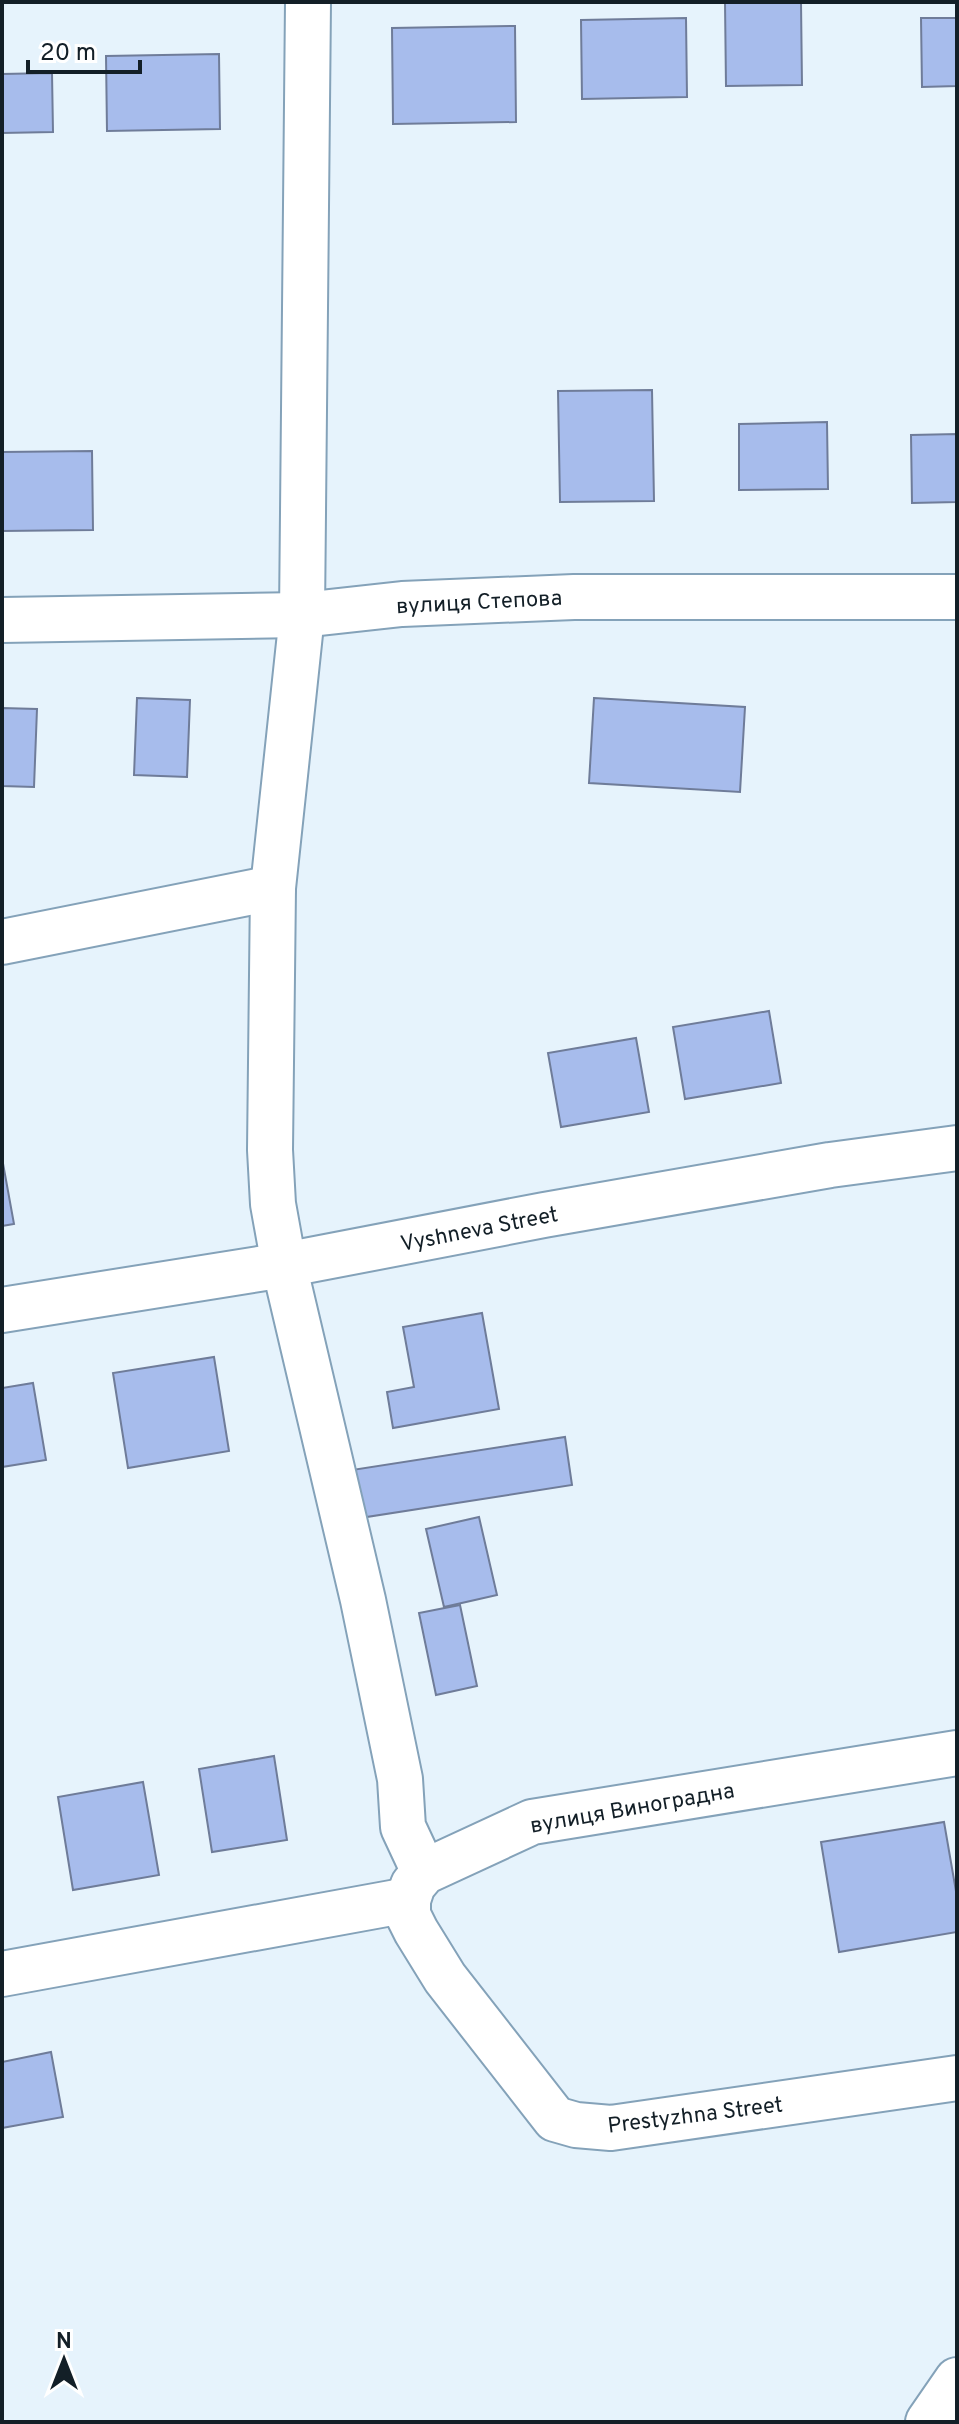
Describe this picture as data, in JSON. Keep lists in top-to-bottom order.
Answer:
{
  "streets": {
    "street": [
      "вулиця Степова",
      "Vyshneva Street",
      "вулиця Виноградна",
      "Prestyzhna Street"
    ]
  },
  "crossings": [
    ["вулиця Степова", "Prestyzhna Street"],
    ["Vyshneva Street", "Prestyzhna Street"],
    ["вулиця Виноградна", "Prestyzhna Street"]
  ],
  "scale_bar": "20 m",
  "north": "top"
}
